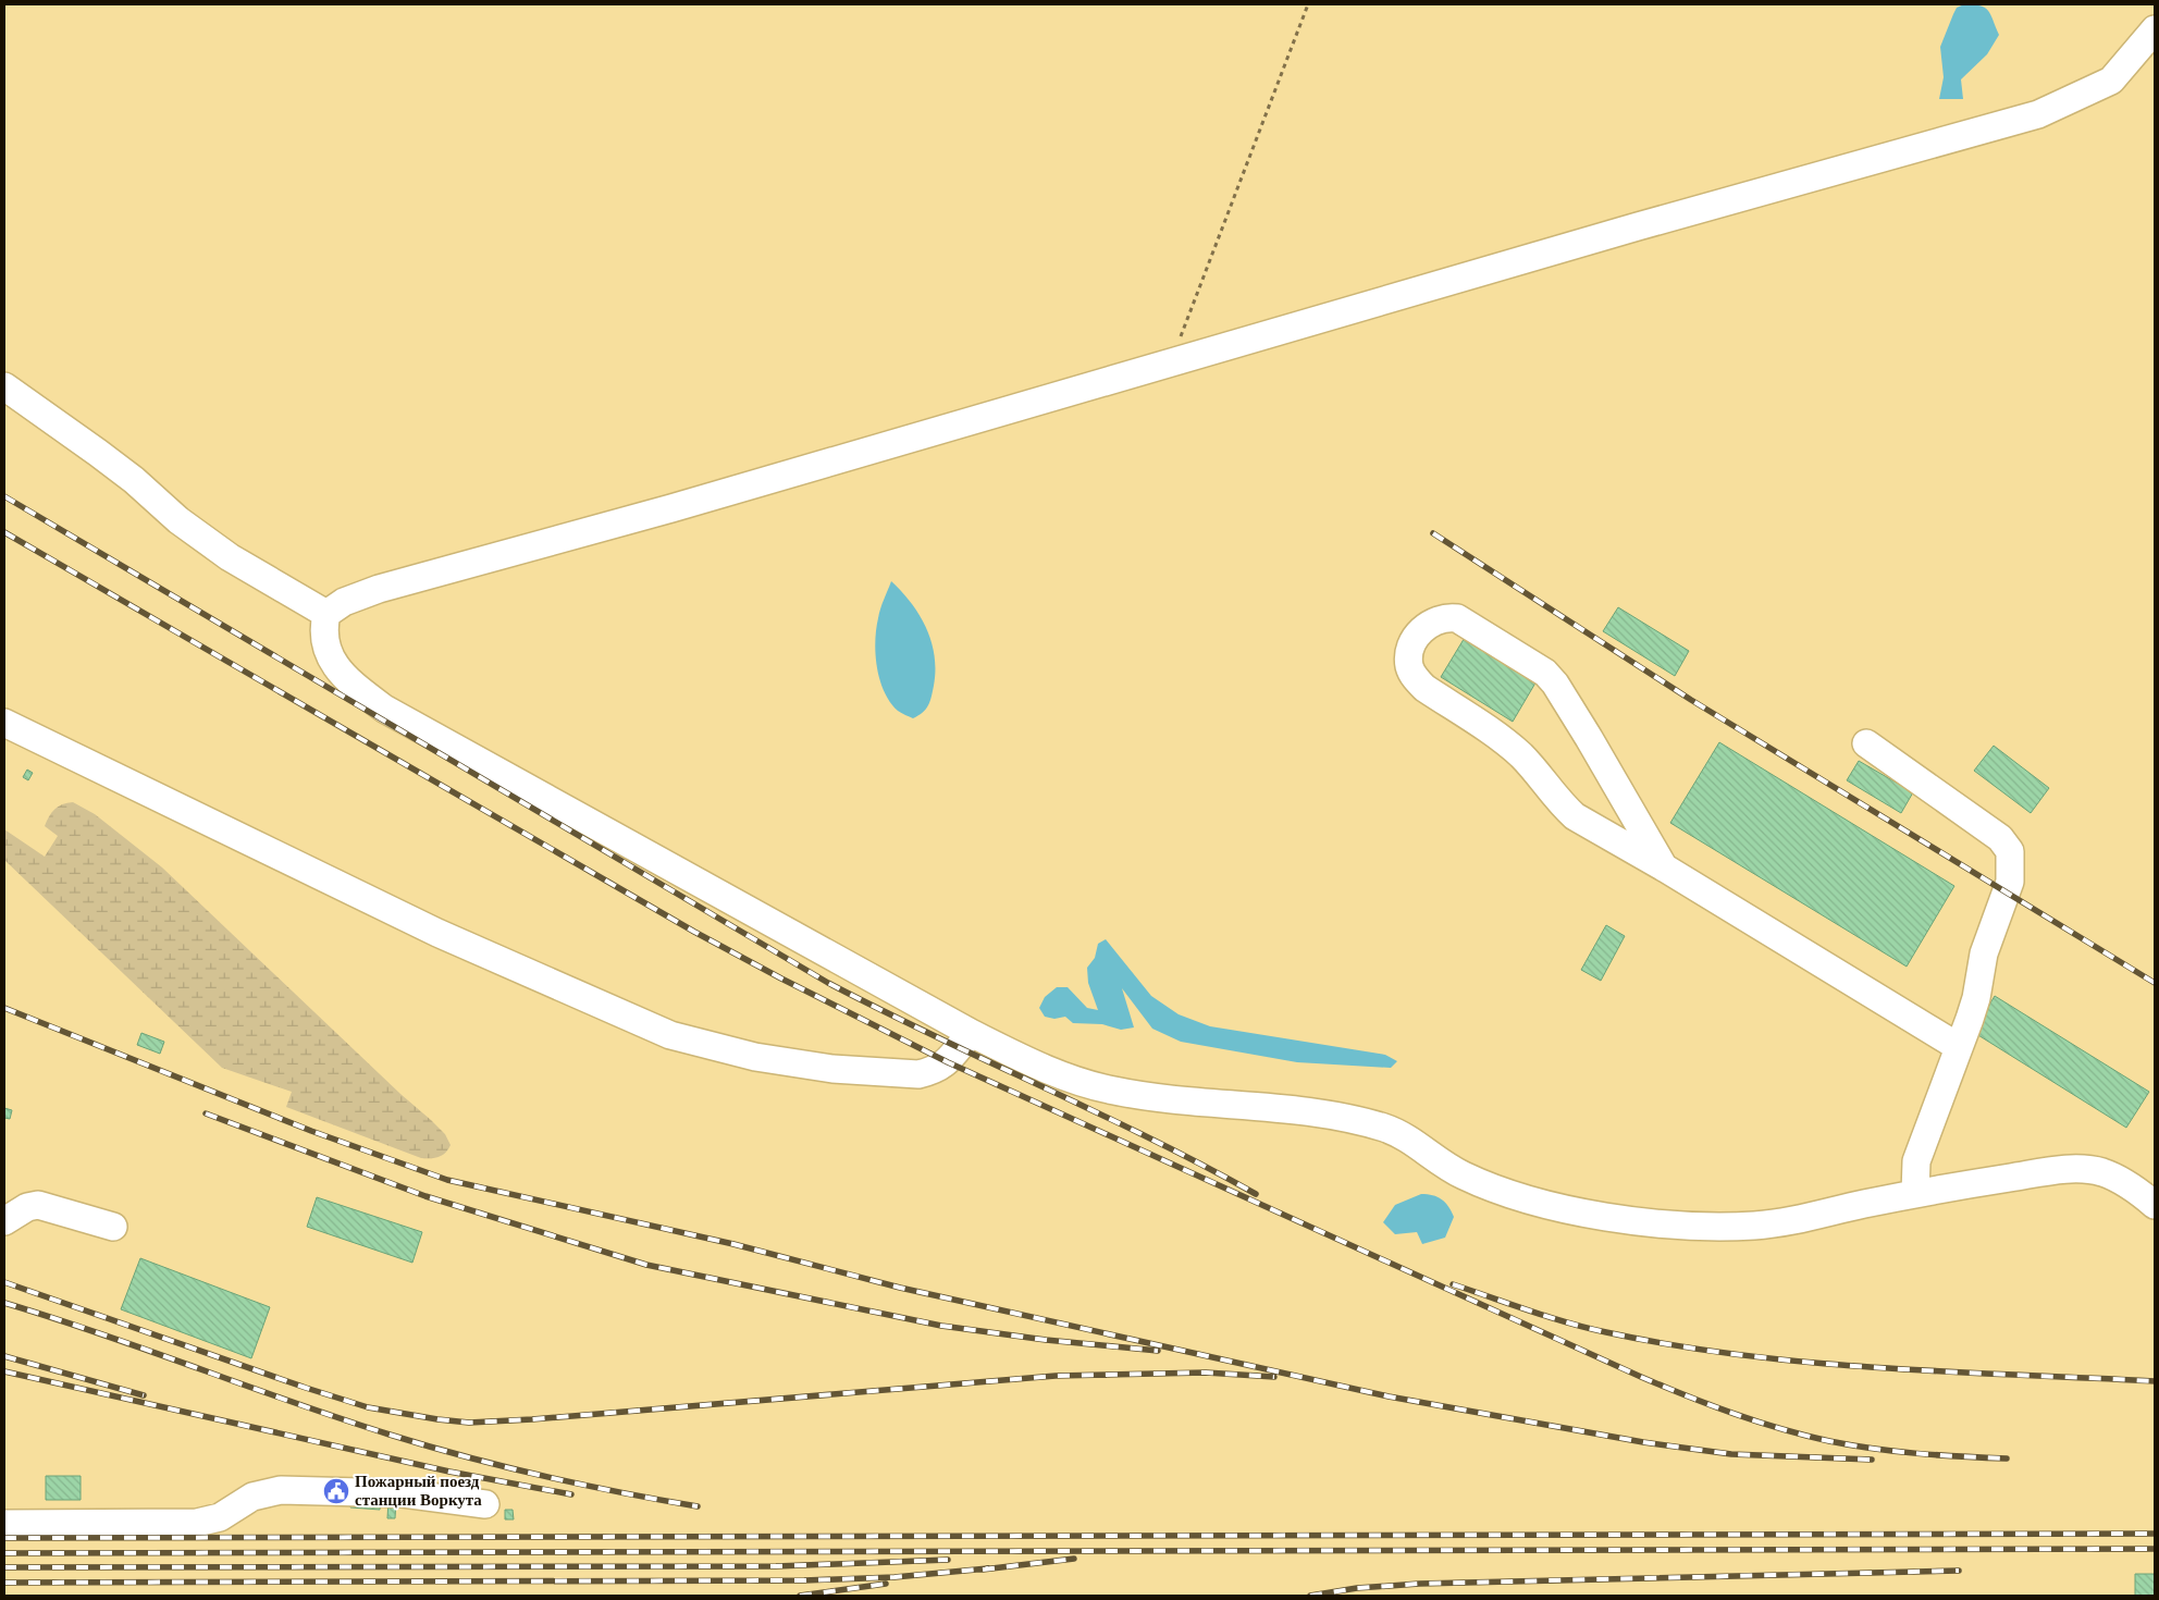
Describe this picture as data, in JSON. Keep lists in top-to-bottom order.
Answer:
{
  "places": {
    "public building": ["Пожарный поезд станции Воркута"]
  }
}
